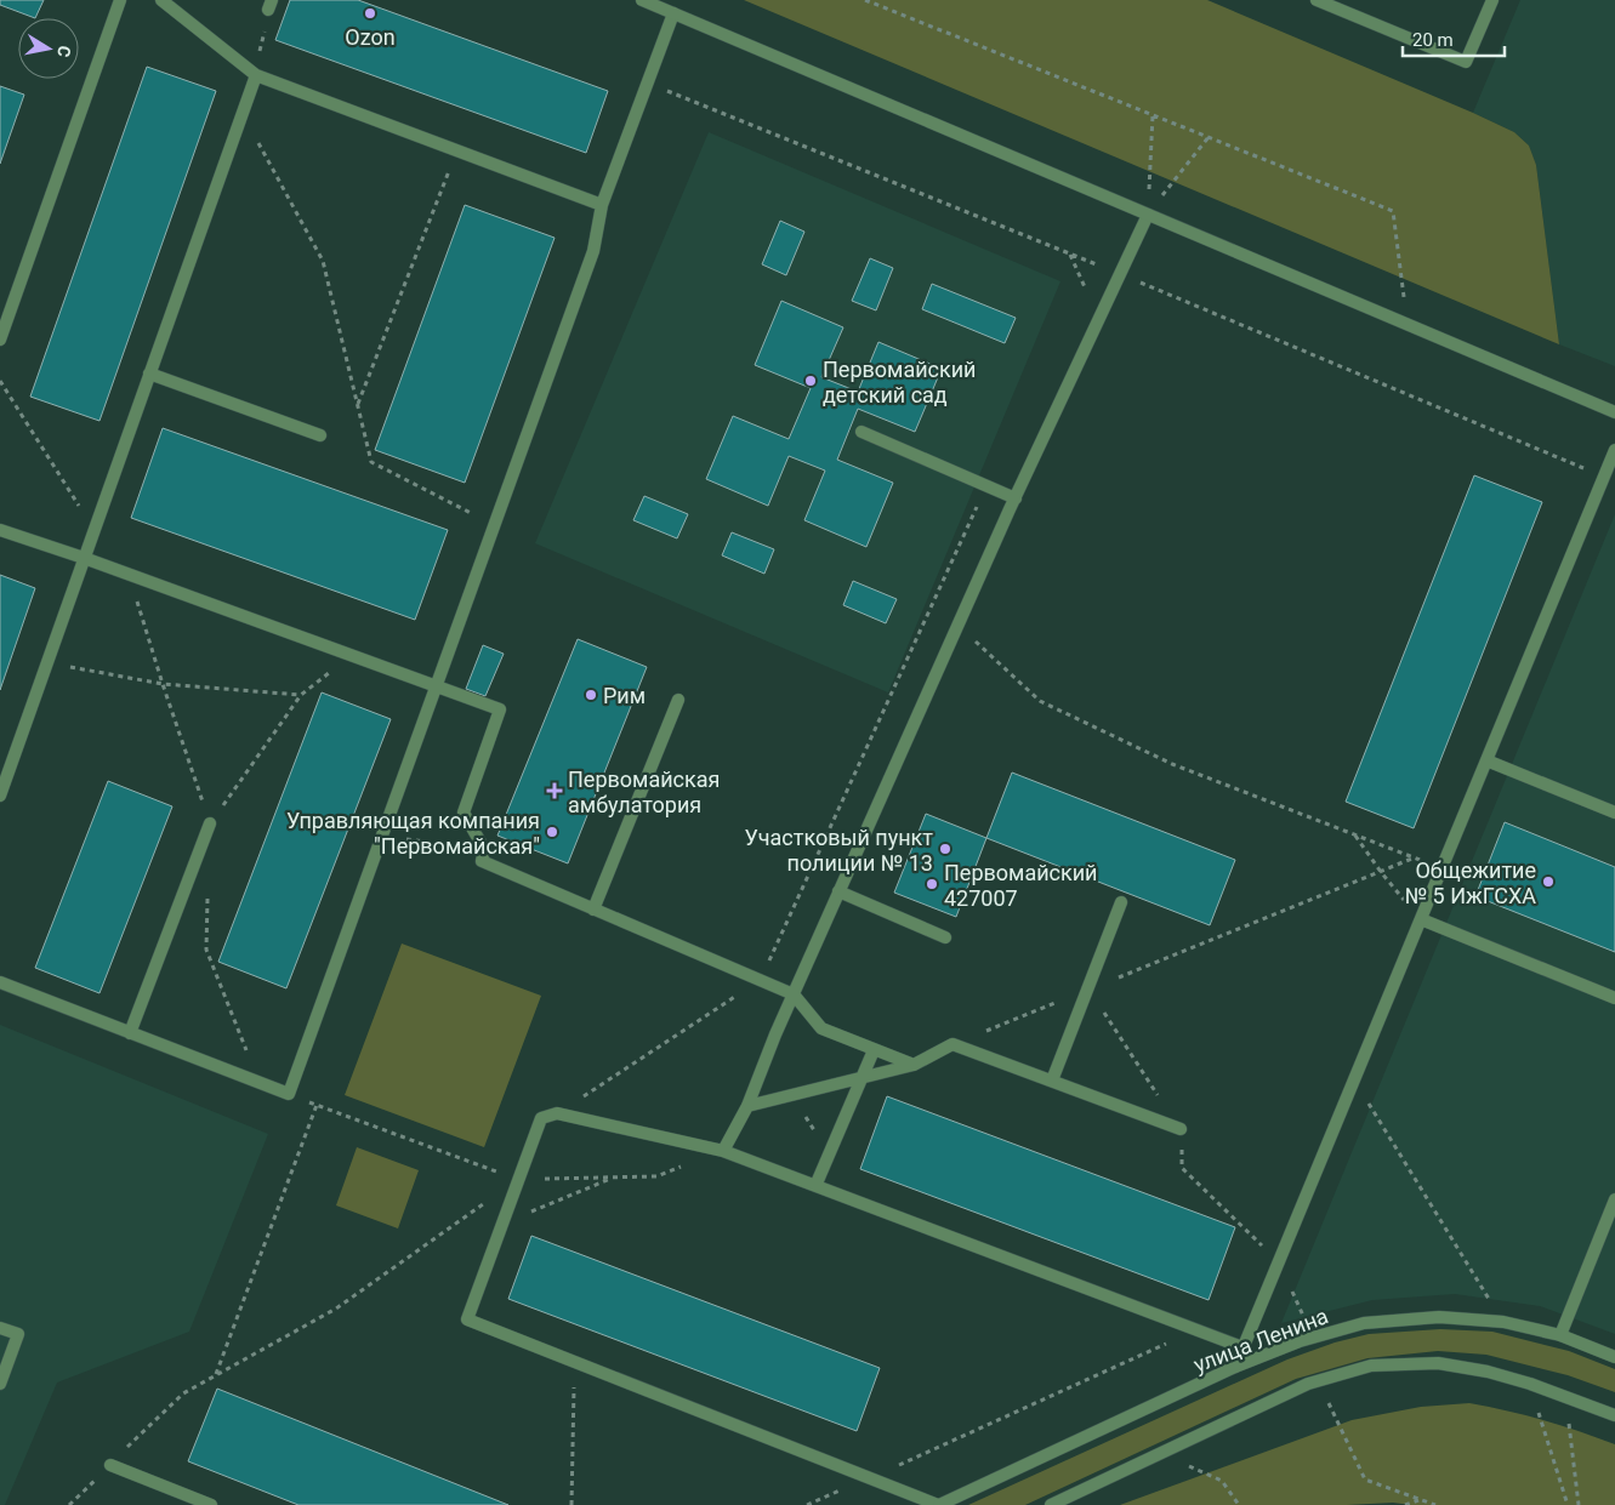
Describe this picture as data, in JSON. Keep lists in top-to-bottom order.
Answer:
{
  "streets": {
    "street": ["улица Ленина"]
  },
  "places": {
    "other": [
      "Ozon",
      "Первомайский детский сад",
      "Рим",
      "Управляющая компания \"Первомайская\"",
      "Участковый пункт полиции № 13",
      "Общежитие № 5 ИжГСХА",
      "Первомайский 427007"
    ],
    "health": ["Первомайская амбулатория"]
  },
  "scale_bar": "20 m",
  "north": "right"
}
